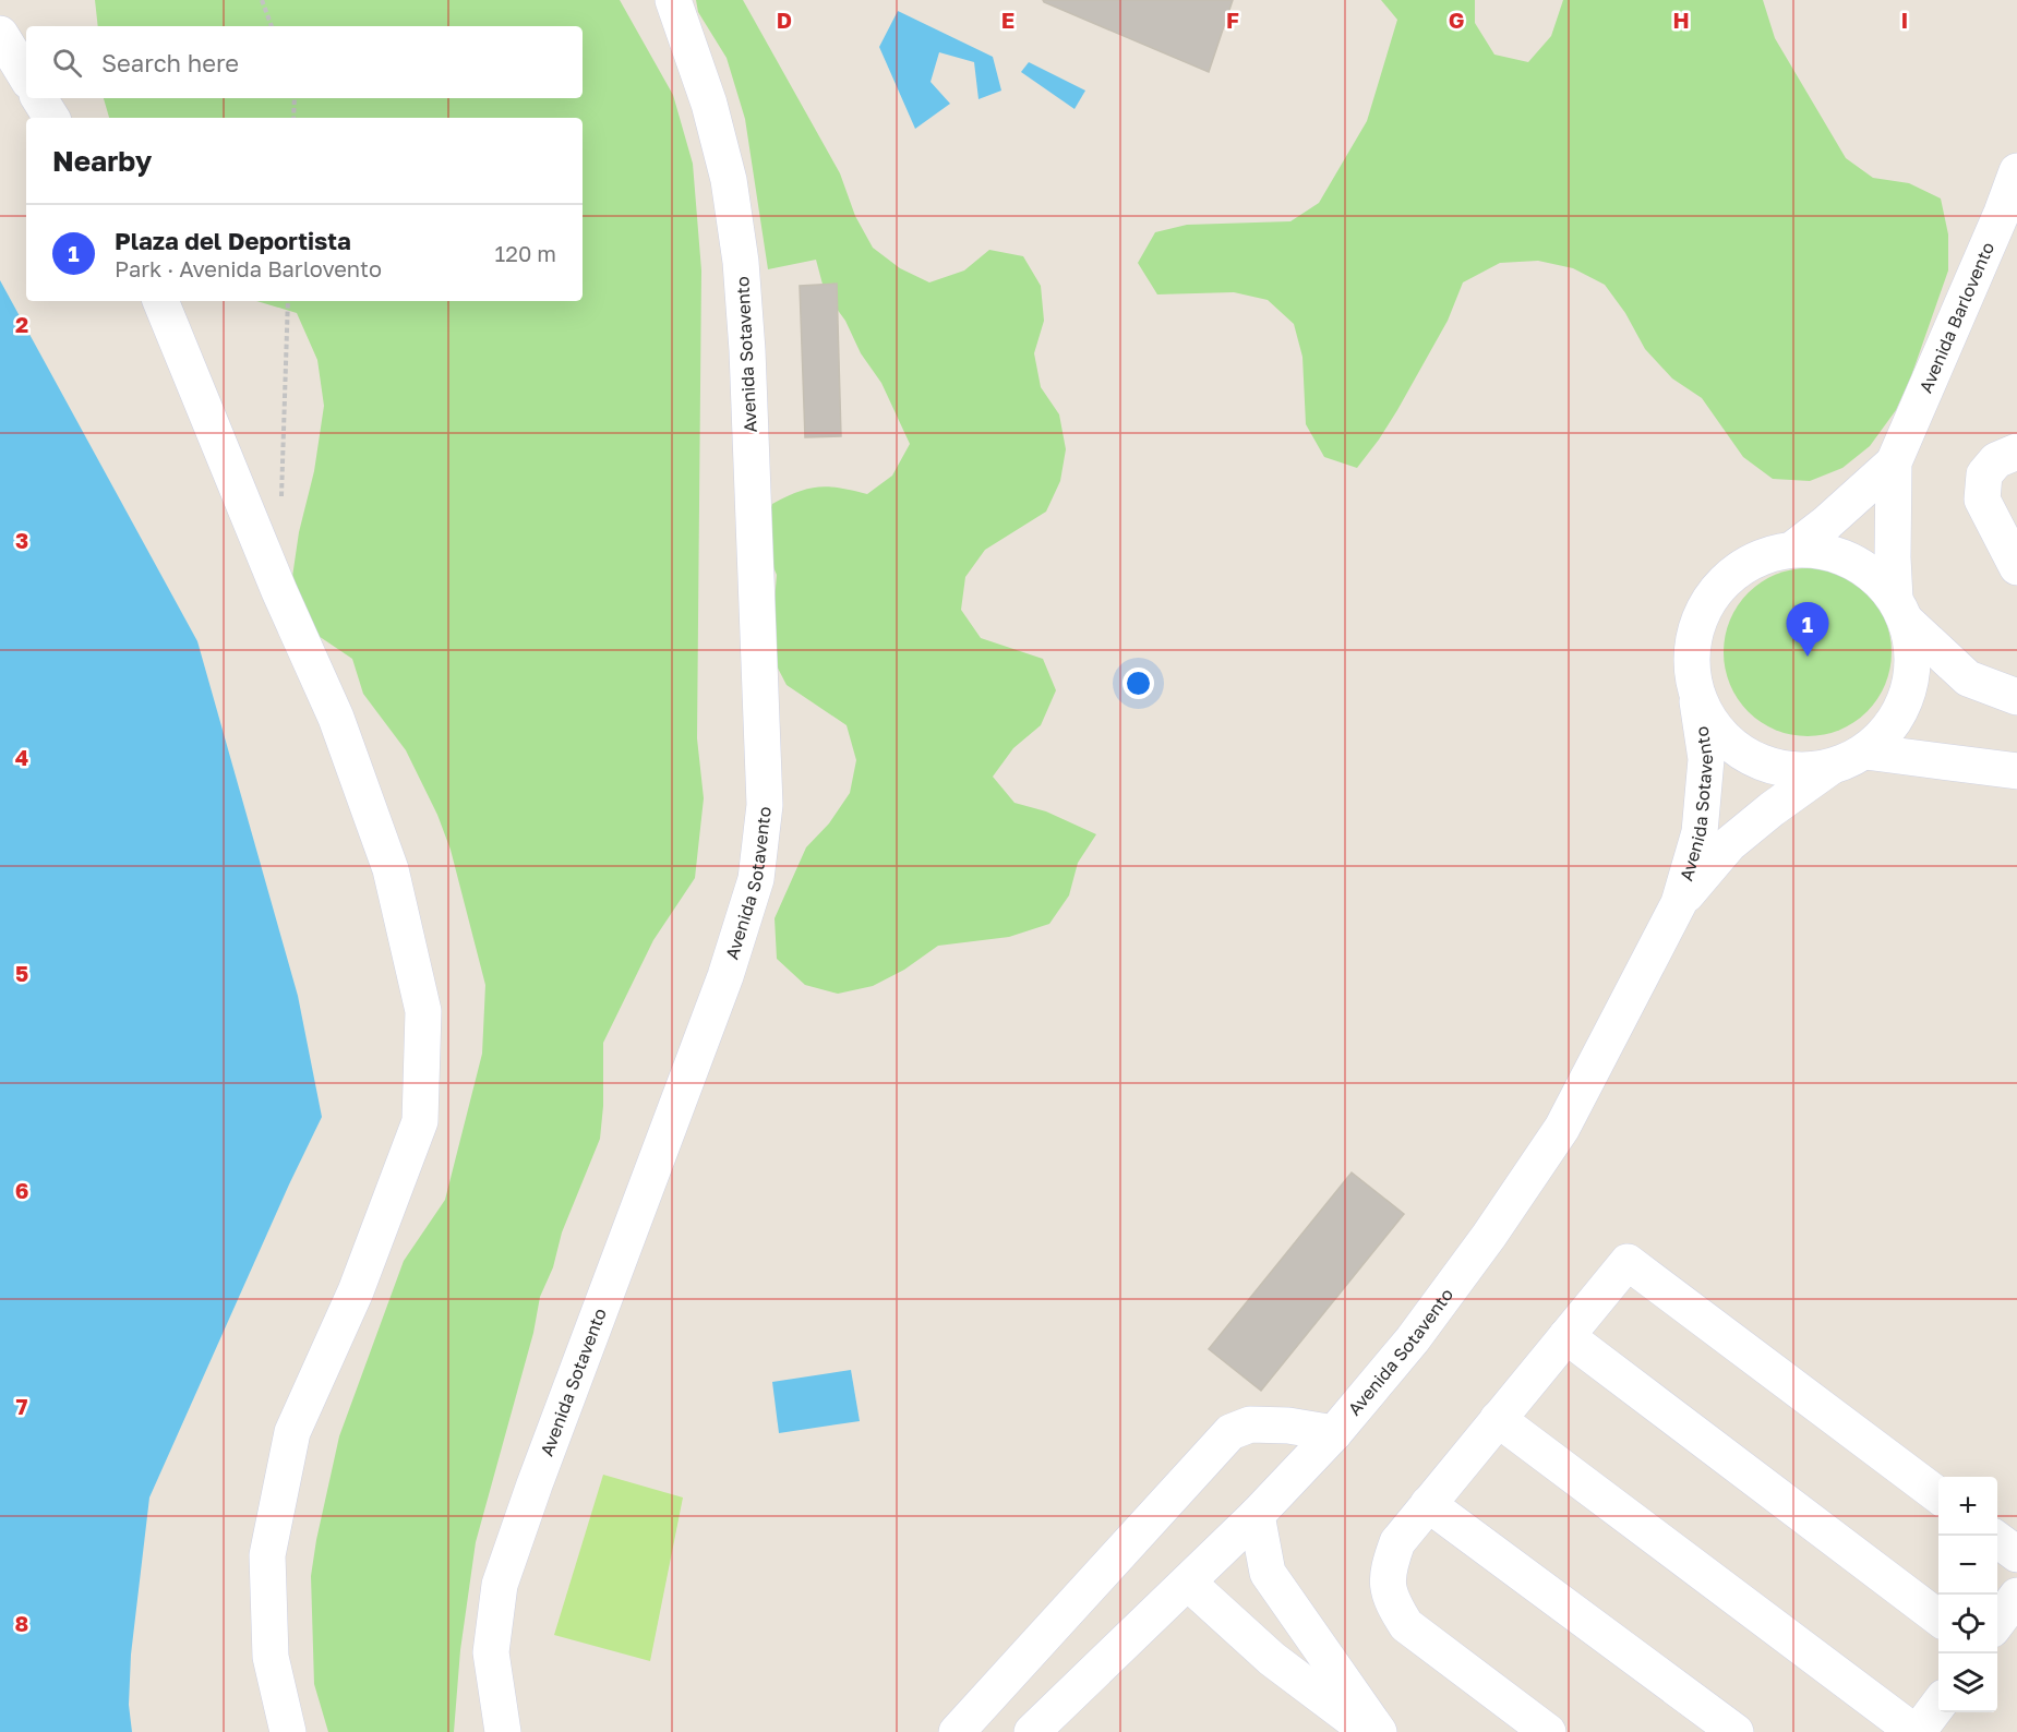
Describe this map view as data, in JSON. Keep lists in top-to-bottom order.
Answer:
{
  "streets": {
    "street": ["Avenida Barlovento", "Avenida Sotavento"]
  },
  "crossings": [
    ["Avenida Barlovento", "Avenida Sotavento"]
  ],
  "page": {
    "search": "Search here",
    "heading": "Nearby",
    "list": [
      {
        "mark": "1",
        "name": "Plaza del Deportista",
        "note": "Park · Avenida Barlovento",
        "value": "120 m"
      }
    ],
    "pins": "1",
    "map_buttons": ["+", "−"]
  },
  "grid": {
    "columns": [
      "D",
      "E",
      "F",
      "G",
      "H",
      "I"
    ],
    "rows": [
      "2",
      "3",
      "4",
      "5",
      "6",
      "7",
      "8"
    ]
  }
}
